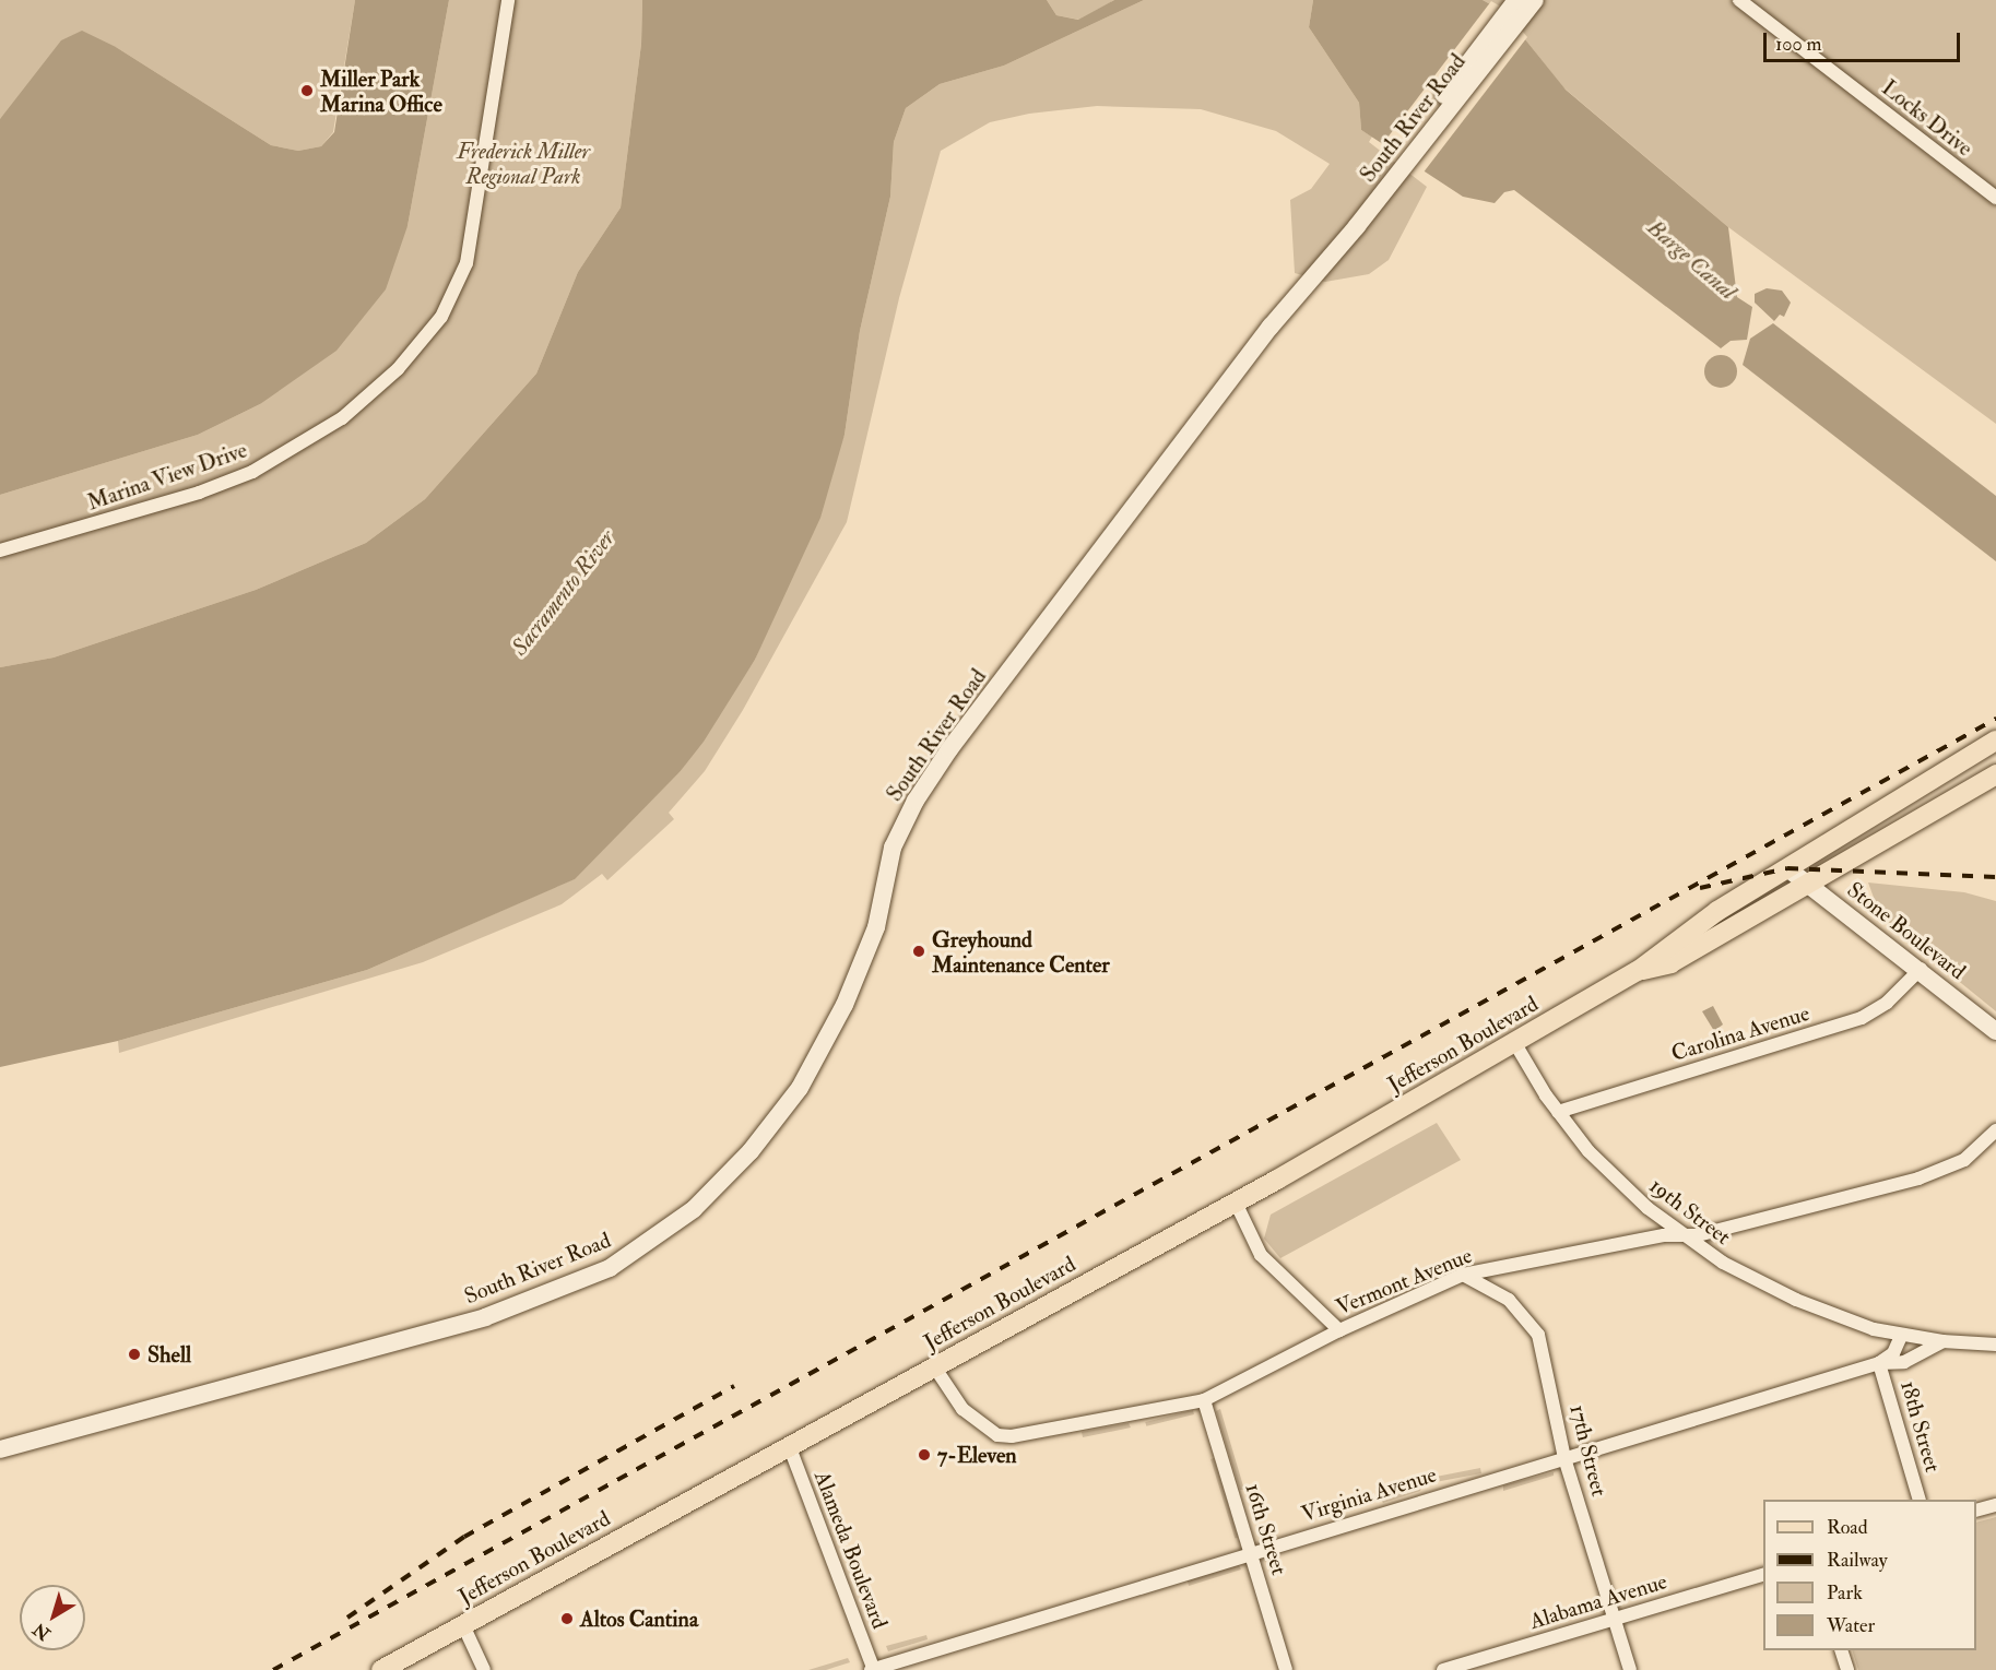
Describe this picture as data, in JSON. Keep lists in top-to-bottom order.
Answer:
{
  "streets": {
    "main road": ["Jefferson Boulevard"],
    "street": [
      "South River Road",
      "Locks Drive",
      "Marina View Drive",
      "Stone Boulevard",
      "Carolina Avenue",
      "19th Street",
      "Vermont Avenue",
      "18th Street",
      "17th Street",
      "Virginia Avenue",
      "16th Street",
      "Alameda Boulevard",
      "Alabama Avenue"
    ]
  },
  "crossings": [
    ["Stone Boulevard", "Carolina Avenue"],
    ["Stone Boulevard", "Jefferson Boulevard"],
    ["Carolina Avenue", "19th Street"],
    ["Jefferson Boulevard", "19th Street"],
    ["Jefferson Boulevard", "Vermont Avenue"],
    ["Jefferson Boulevard", "Alameda Boulevard"],
    ["19th Street", "Vermont Avenue"],
    ["Vermont Avenue", "17th Street"],
    ["Vermont Avenue", "16th Street"],
    ["18th Street", "Virginia Avenue"],
    ["17th Street", "Virginia Avenue"],
    ["17th Street", "Alabama Avenue"],
    ["Virginia Avenue", "16th Street"],
    ["Virginia Avenue", "Alameda Boulevard"]
  ],
  "water": ["Barge Canal", "Sacramento River"],
  "parks": ["Frederick Miller Regional Park"],
  "places": [
    "Miller Park Marina Office",
    "Greyhound Maintenance Center",
    "Shell",
    "7-Eleven",
    "Altos Cantina"
  ],
  "legend": [
    "Road",
    "Railway",
    "Park",
    "Water"
  ],
  "scale_bar": "100 m",
  "north": "bottom left"
}
